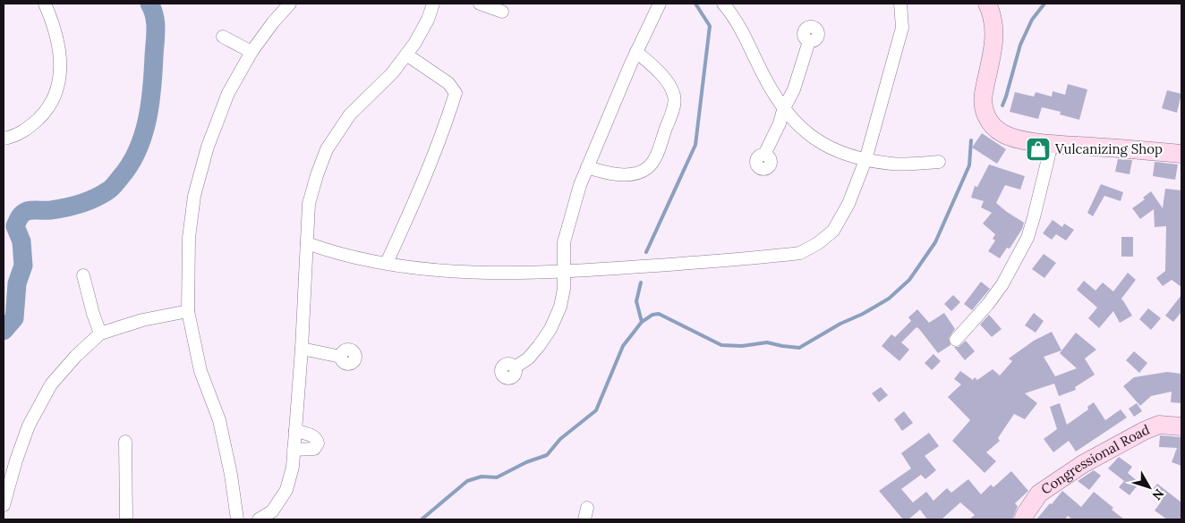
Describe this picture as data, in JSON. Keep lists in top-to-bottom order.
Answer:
{
  "streets": {
    "main road": ["Congressional Road"]
  },
  "places": {
    "shop": ["Vulcanizing Shop"]
  },
  "north": "bottom right"
}
